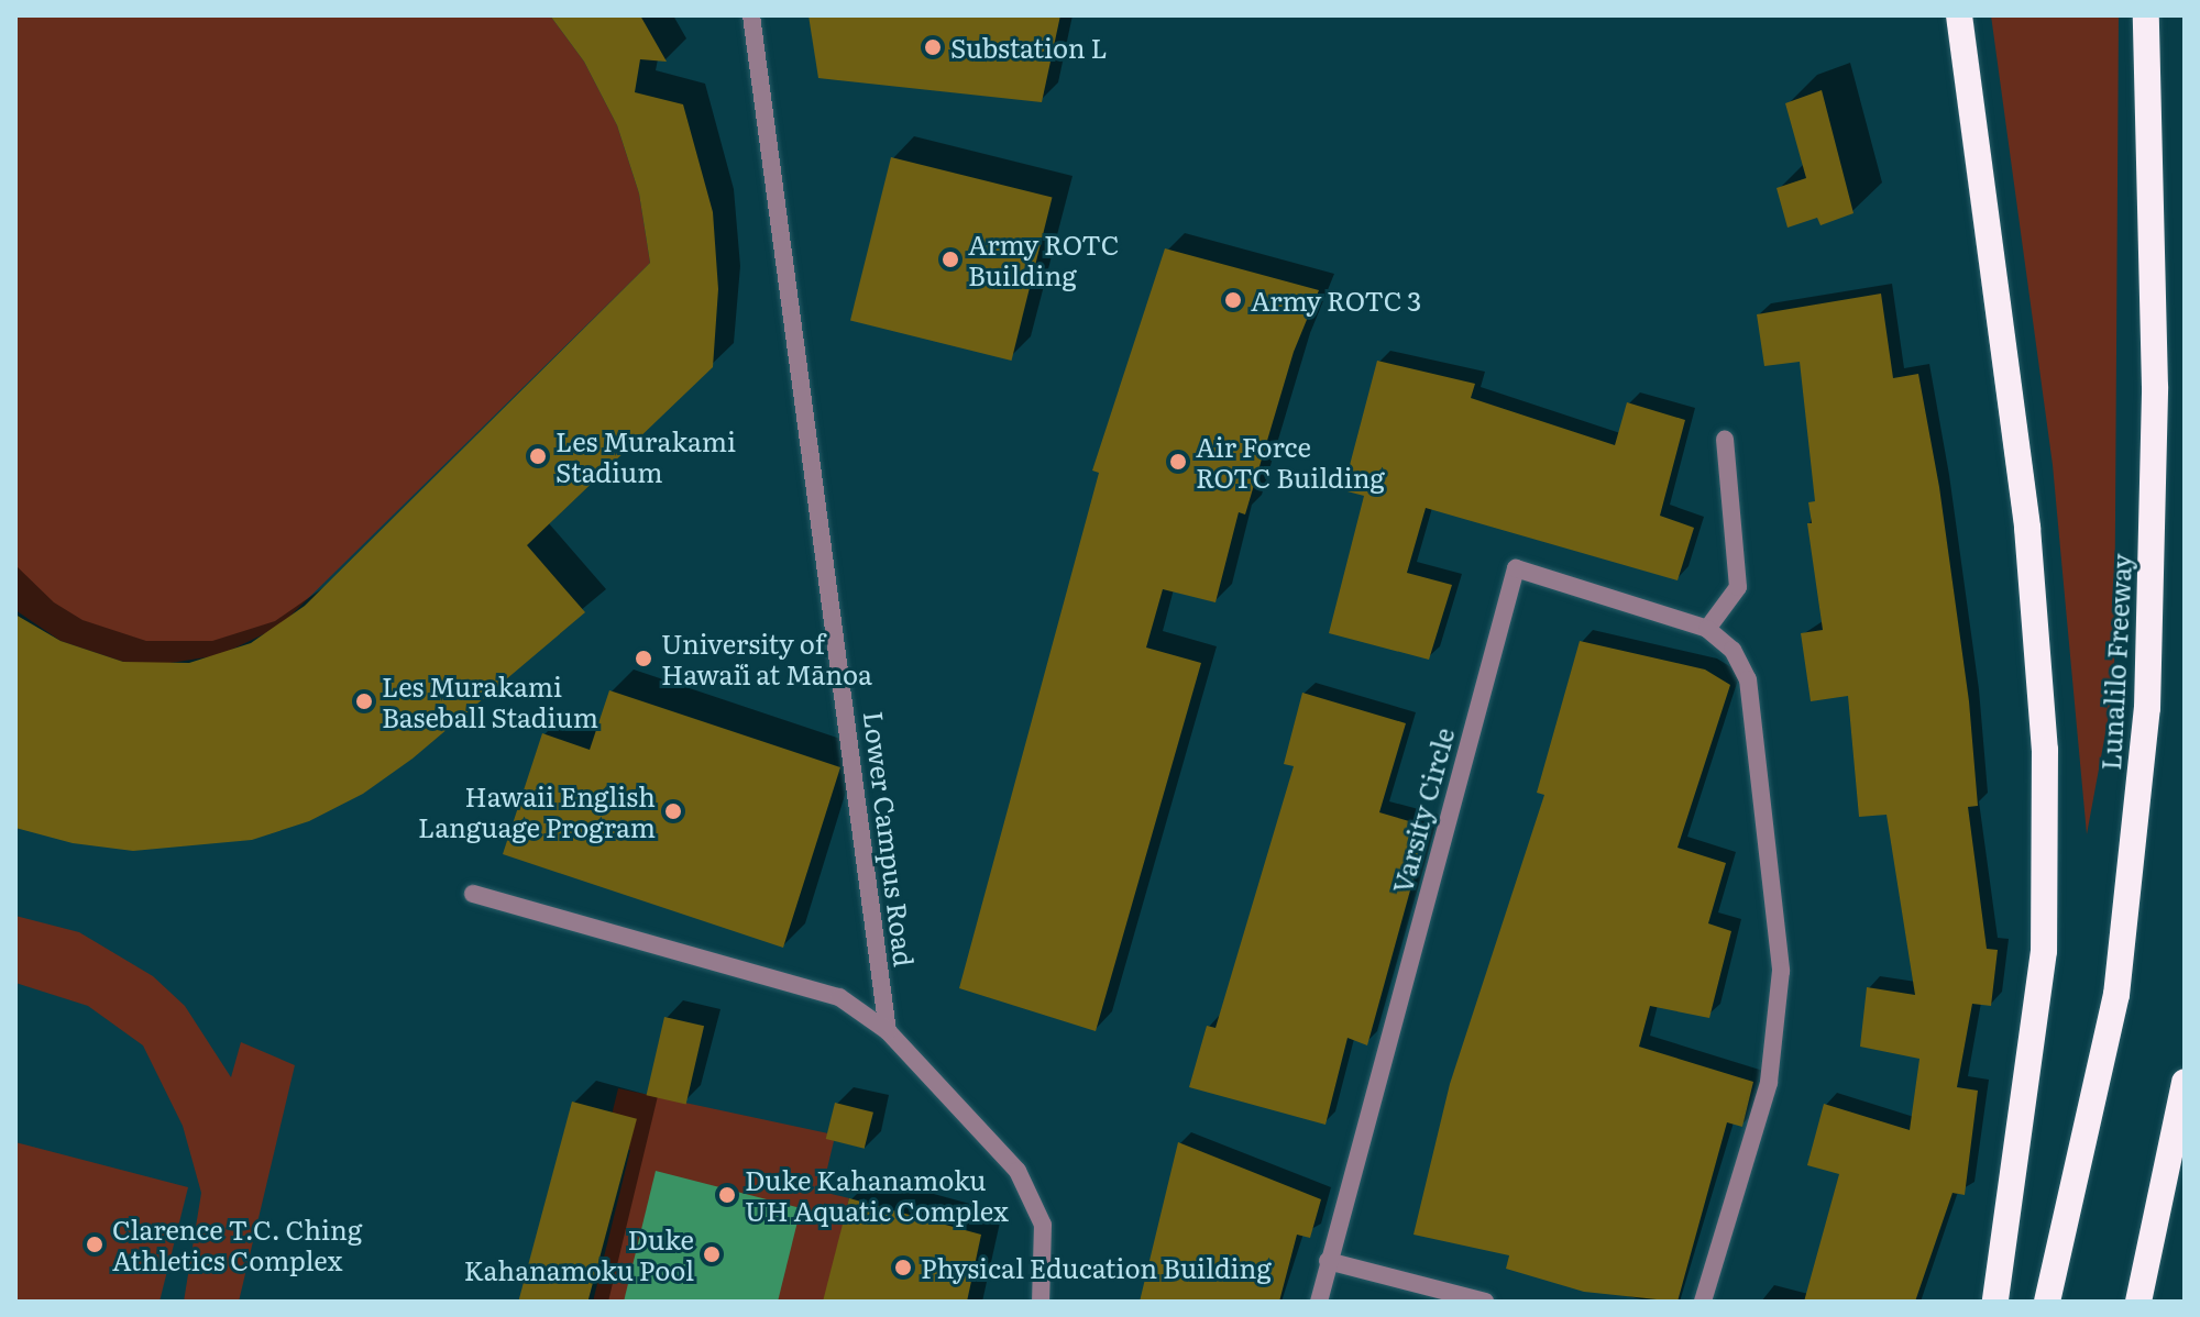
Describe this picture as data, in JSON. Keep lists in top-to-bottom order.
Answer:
{
  "streets": {
    "highway": ["Lunalilo Freeway"],
    "street": ["Varsity Circle", "Lower Campus Road"]
  },
  "places": [
    "Substation L",
    "Army ROTC Building",
    "Army ROTC 3",
    "Les Murakami Stadium",
    "Air Force ROTC Building",
    "University of Hawaiʻi at Mānoa",
    "Les Murakami Baseball Stadium",
    "Hawaii English Language Program",
    "Duke Kahanamoku UH Aquatic Complex",
    "Clarence T.C. Ching Athletics Complex",
    "Duke Kahanamoku Pool",
    "Physical Education Building"
  ]
}
